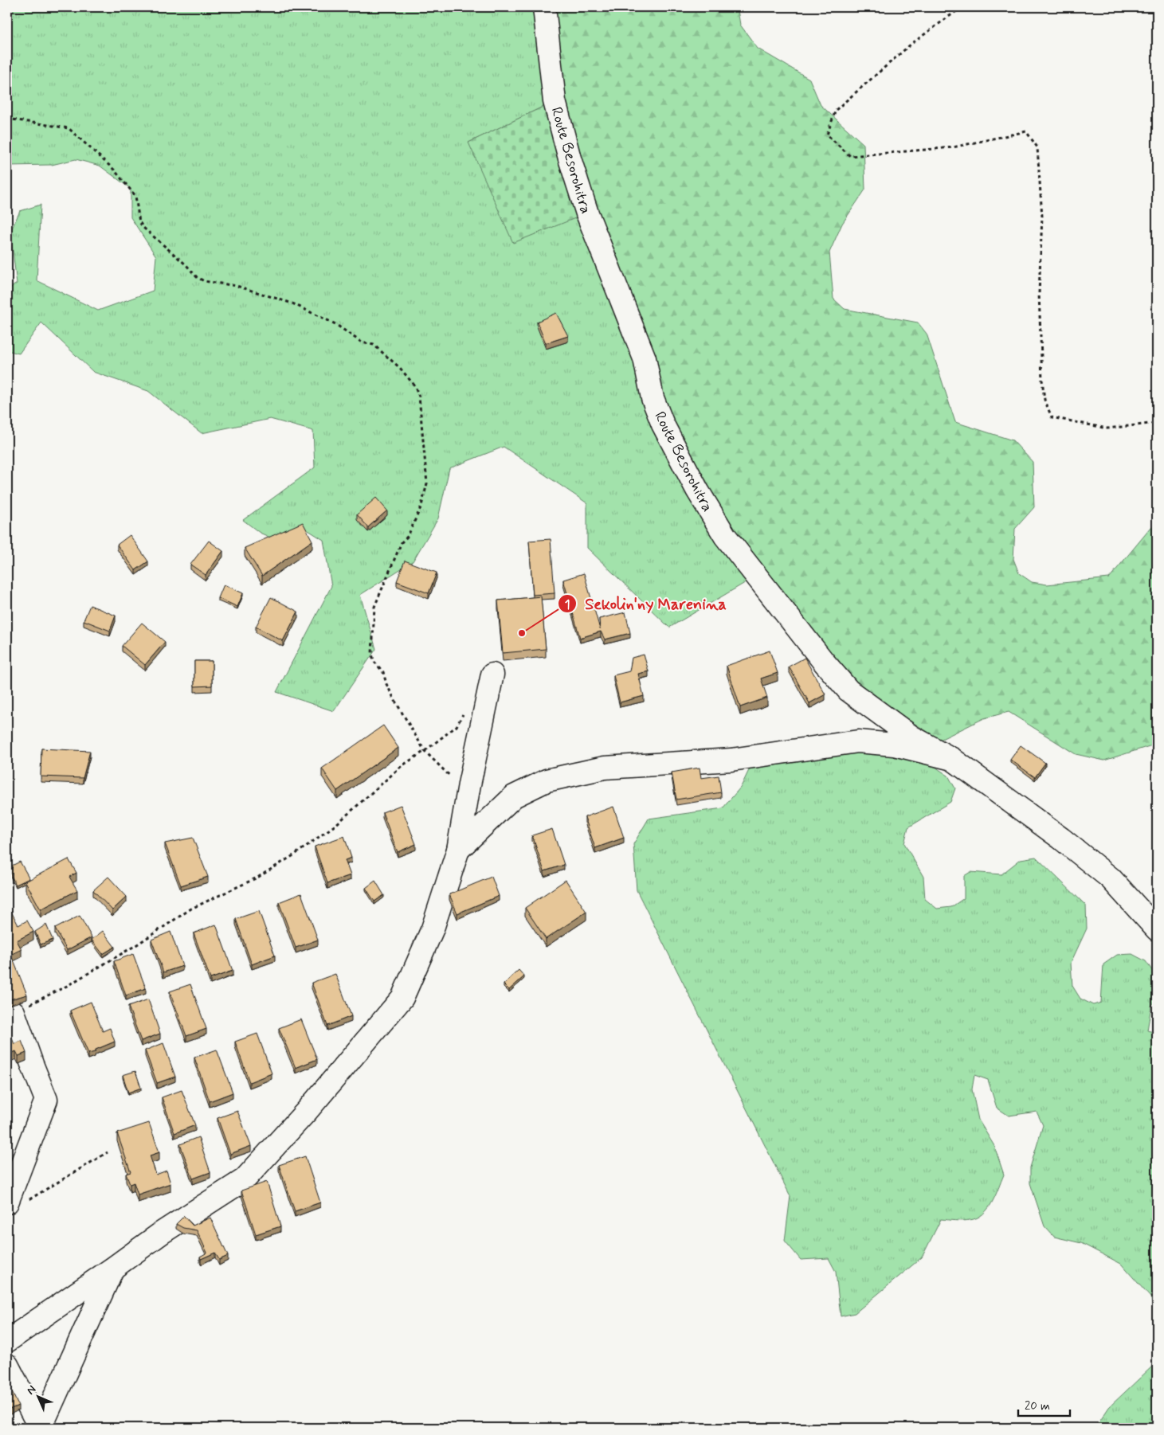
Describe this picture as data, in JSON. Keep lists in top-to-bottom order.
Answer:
{
  "streets": {
    "street": ["Route Besorohitra"]
  },
  "places": ["Sekolin'ny Marenina"],
  "scale_bar": "20 m",
  "north": "top left"
}
